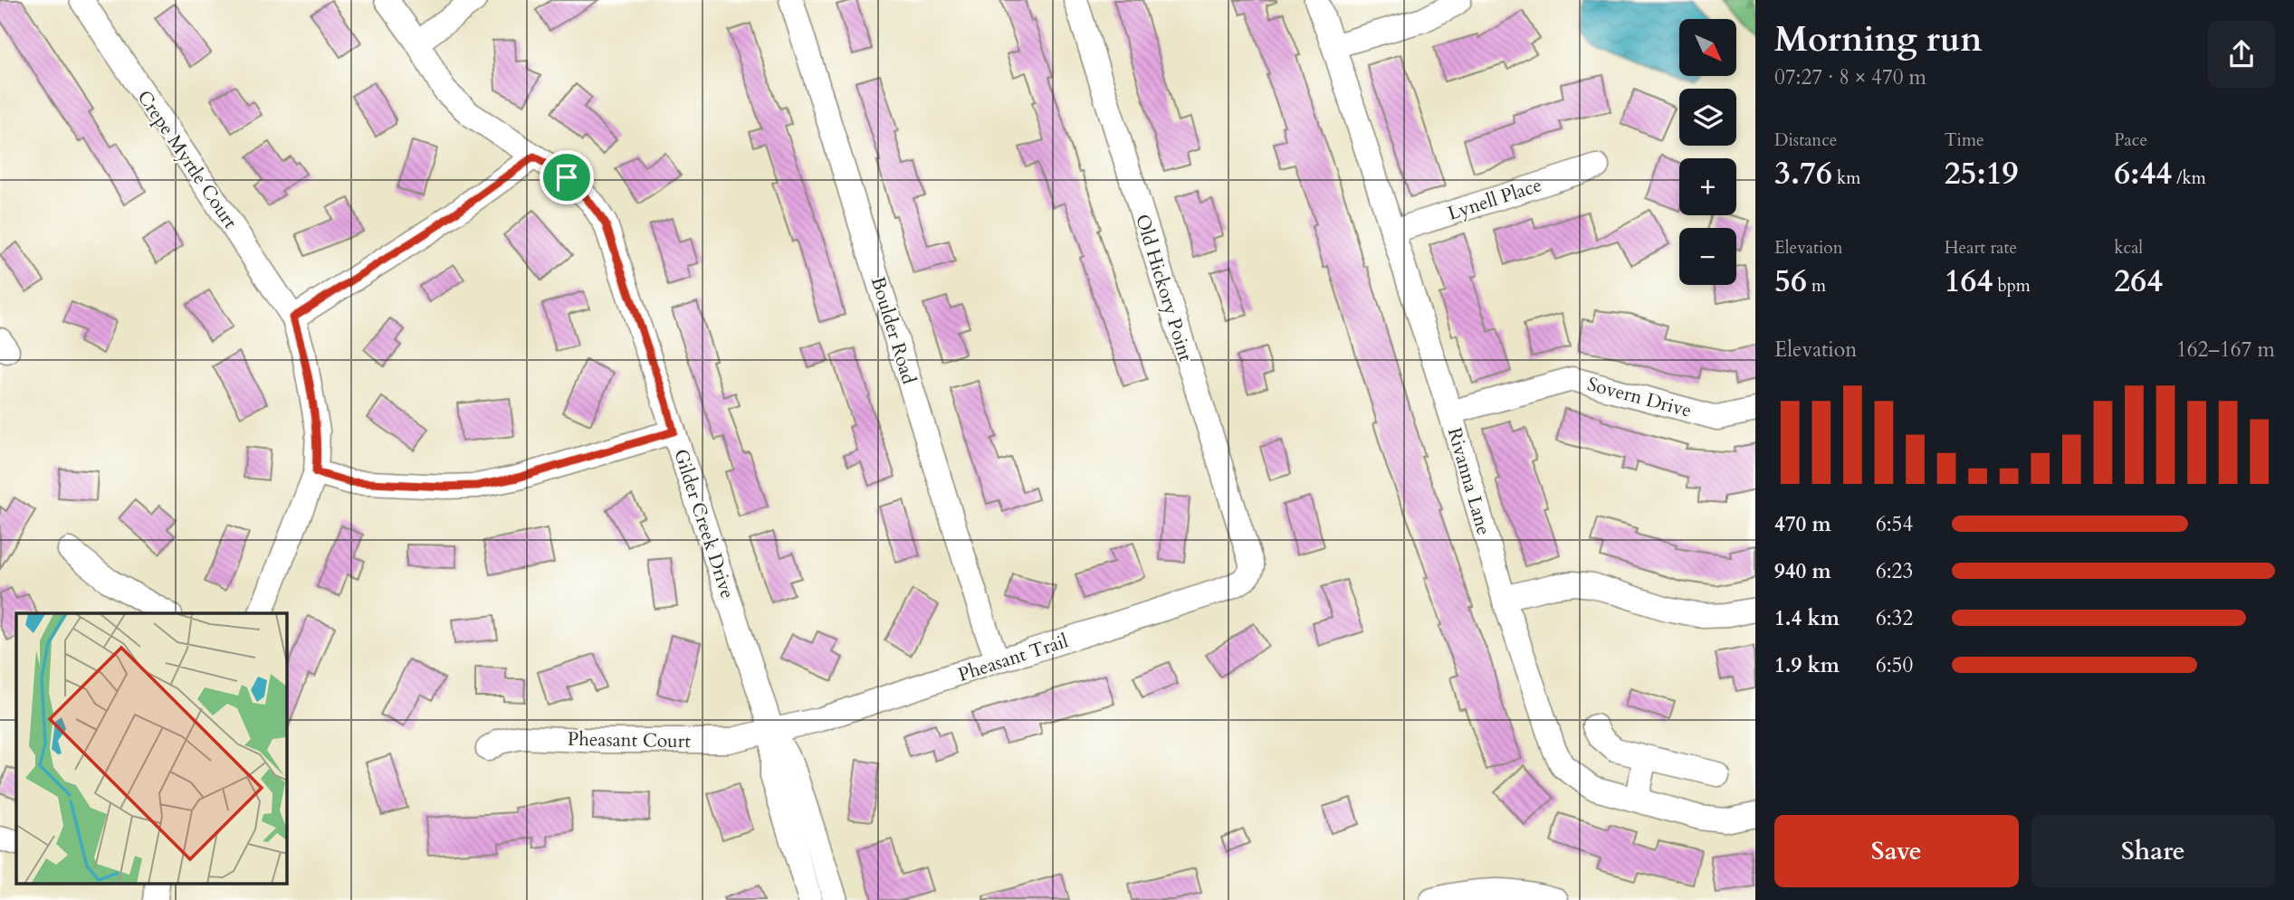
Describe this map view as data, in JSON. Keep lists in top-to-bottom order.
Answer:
{
  "streets": {
    "street": [
      "Crepe Myrtle Court",
      "Lynell Place",
      "Old Hickory Point",
      "Boulder Road",
      "Sovern Drive",
      "Rivanna Lane",
      "Gilder Creek Drive",
      "Pheasant Trail",
      "Pheasant Court"
    ]
  },
  "crossings": [
    ["Lynell Place", "Rivanna Lane"],
    ["Old Hickory Point", "Pheasant Trail"],
    ["Boulder Road", "Pheasant Trail"],
    ["Sovern Drive", "Rivanna Lane"],
    ["Gilder Creek Drive", "Pheasant Trail"],
    ["Gilder Creek Drive", "Pheasant Court"],
    ["Pheasant Trail", "Pheasant Court"]
  ],
  "north": "bottom right",
  "page": {
    "heading": ["Morning run", "07:27 · 8 × 470 m"],
    "map_buttons": ["+", "−"],
    "stats": [
      ["Distance", "3.76 km"],
      ["Time", "25:19"],
      ["Pace", "6:44 /km"],
      ["Elevation", "56 m"],
      ["Heart rate", "164 bpm"],
      ["kcal", "264"]
    ],
    "chart": ["Elevation", "162–167 m"],
    "list": [
      {
        "name": "470 m",
        "note": "6:54"
      },
      {
        "name": "940 m",
        "note": "6:23"
      },
      {
        "name": "1.4 km",
        "note": "6:32"
      },
      {
        "name": "1.9 km",
        "note": "6:50"
      }
    ],
    "buttons": ["Save", "Share"]
  }
}
